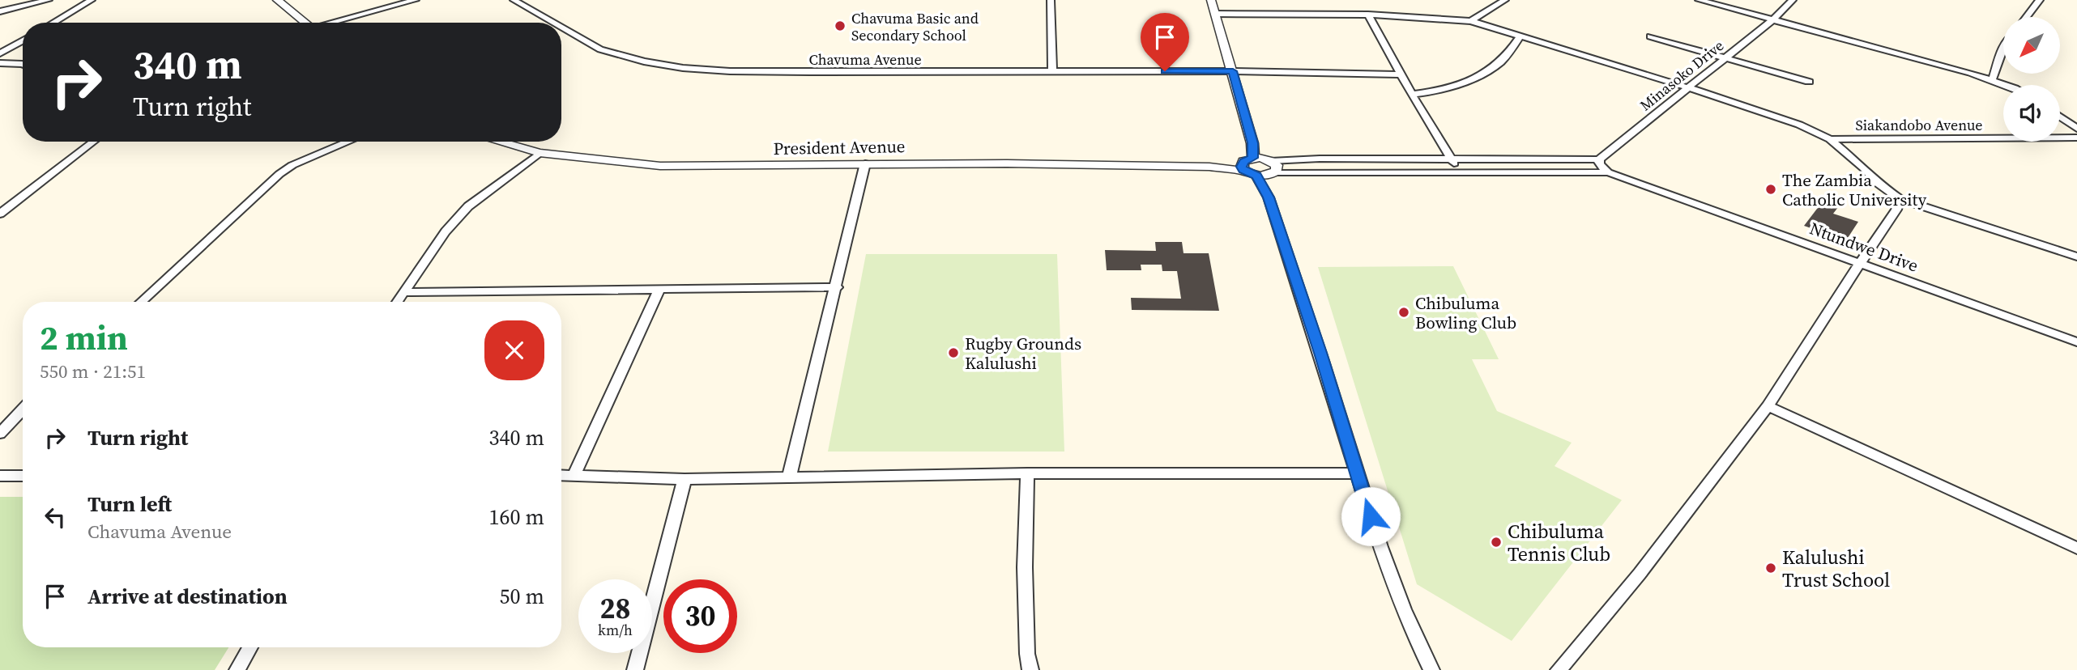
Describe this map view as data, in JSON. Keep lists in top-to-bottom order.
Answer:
{
  "streets": {
    "street": [
      "Chavuma Avenue",
      "Minasoko Drive",
      "Siakandobo Avenue",
      "President Avenue",
      "Ntundwe Drive"
    ]
  },
  "places": [
    "Chavuma Basic and Secondary School",
    "The Zambia Catholic University",
    "Chibuluma Bowling Club",
    "Rugby Grounds Kalulushi",
    "Chibuluma Tennis Club",
    "Kalulushi Trust School"
  ],
  "north": "bottom left",
  "page": {
    "turn": ["340 m", "Turn right"],
    "heading": ["2 min", "550 m · 21:51"],
    "list": [
      {
        "name": "Turn right",
        "value": "340 m"
      },
      {
        "name": "Turn left",
        "note": "Chavuma Avenue",
        "value": "160 m"
      },
      {
        "name": "Arrive at destination",
        "value": "50 m"
      }
    ],
    "speed": "28 km/h",
    "limit": "30"
  }
}
